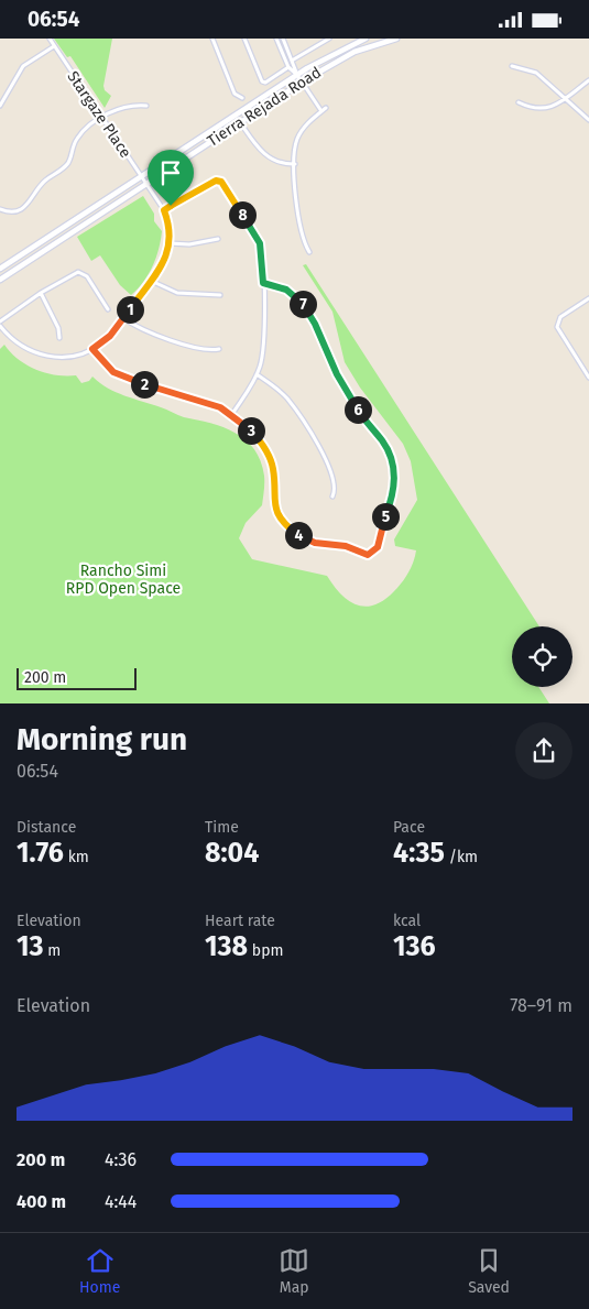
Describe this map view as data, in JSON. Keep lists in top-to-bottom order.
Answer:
{
  "streets": {
    "main road": ["Tierra Rejada Road"],
    "street": ["Stargaze Place"]
  },
  "crossings": [
    ["Tierra Rejada Road", "Stargaze Place"]
  ],
  "parks": ["Rancho Simi RPD Open Space"],
  "scale_bar": "200 m",
  "page": {
    "status": "06:54",
    "pins": [
      "8",
      "7",
      "1",
      "2",
      "6",
      "3",
      "5",
      "4"
    ],
    "scale": "200 m",
    "heading": ["Morning run", "06:54"],
    "stats": [
      ["Distance", "1.76 km"],
      ["Time", "8:04"],
      ["Pace", "4:35 /km"],
      ["Elevation", "13 m"],
      ["Heart rate", "138 bpm"],
      ["kcal", "136"]
    ],
    "chart": ["Elevation", "78–91 m"],
    "list": [
      {
        "name": "200 m",
        "note": "4:36"
      },
      {
        "name": "400 m",
        "note": "4:44"
      }
    ],
    "tabs": ["Home", "Map", "Saved"]
  }
}
